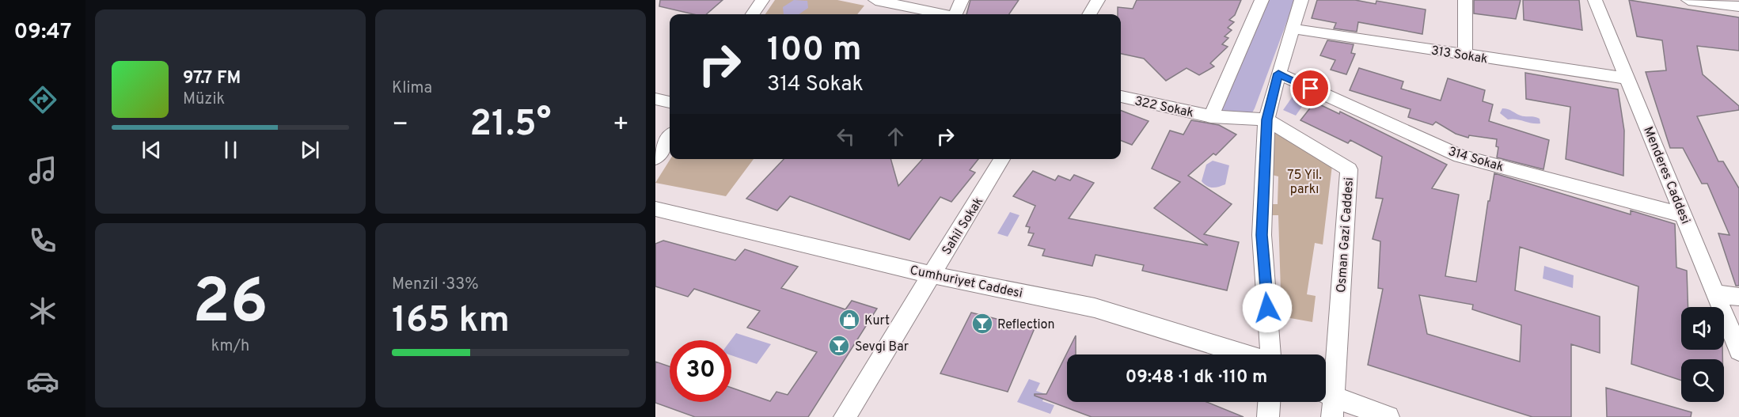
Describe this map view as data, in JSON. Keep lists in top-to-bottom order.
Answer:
{
  "streets": {
    "street": [
      "313 Sokak",
      "322 Sokak",
      "314 Sokak",
      "Menderes Caddesi",
      "Sahil Sokak",
      "Osman Gazi Caddesi",
      "Cumhuriyet Caddesi"
    ]
  },
  "crossings": [
    ["313 Sokak", "Menderes Caddesi"],
    ["322 Sokak", "Osman Gazi Caddesi"],
    ["314 Sokak", "Menderes Caddesi"],
    ["Sahil Sokak", "Cumhuriyet Caddesi"]
  ],
  "parks": ["75 Yil. parkı"],
  "places": {
    "shop": ["Kurt"],
    "bar": ["Reflection", "Sevgi Bar"]
  },
  "page": {
    "tabs": "09:47",
    "tile": [
      "Klima",
      ["26", "km/h"],
      ["Menzil · 33%", "165 km"]
    ],
    "turn": ["100 m", "314 Sokak"],
    "song": ["97.7 FM", "Müzik"],
    "heat": ["−", "21.5°", "+"],
    "limit": "30",
    "trip": "09:48 · 1 dk · 110 m"
  }
}
